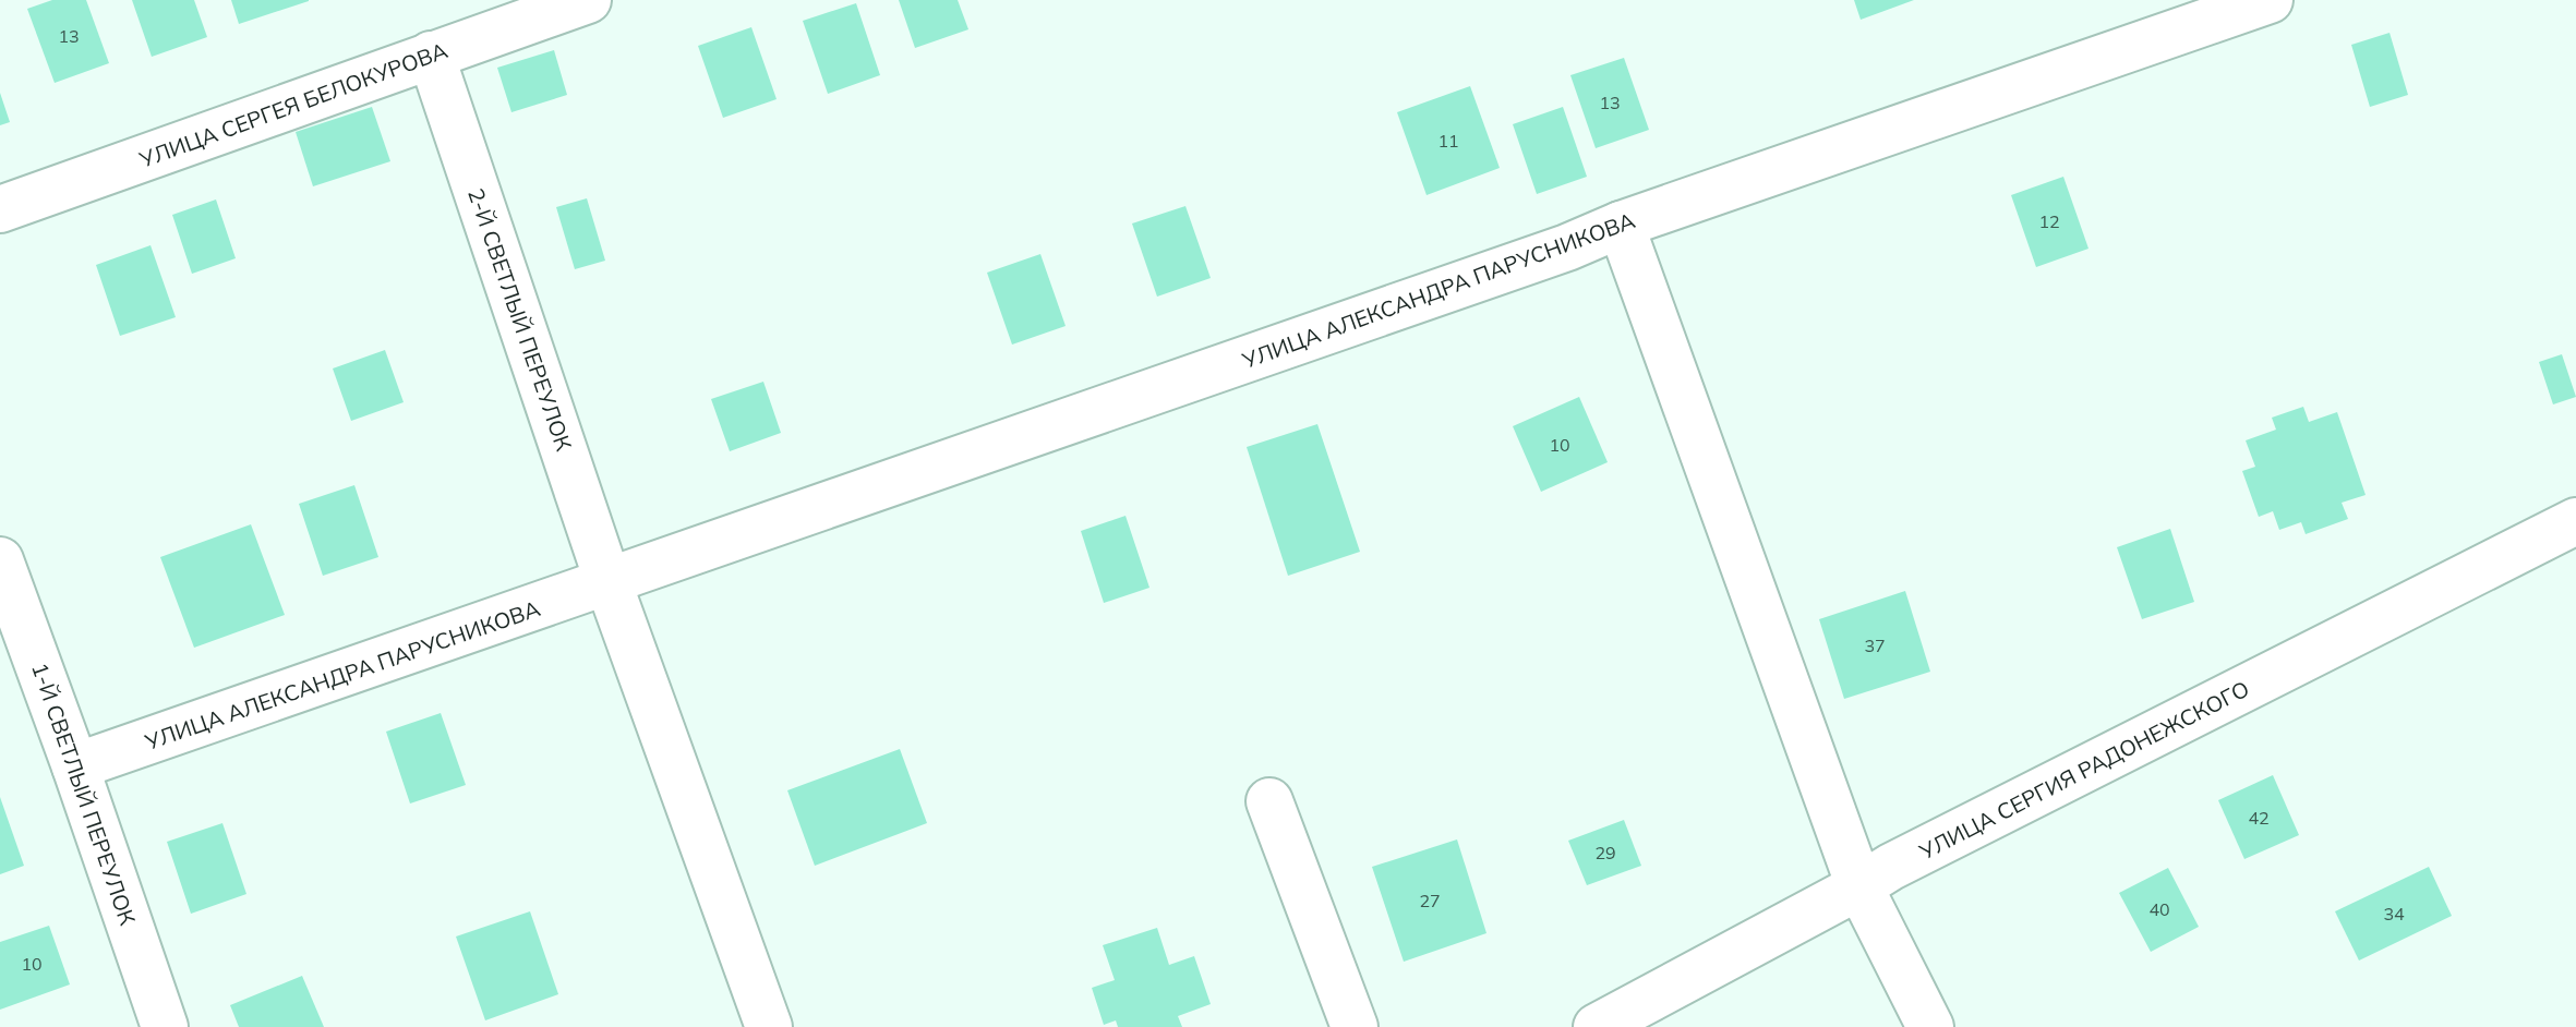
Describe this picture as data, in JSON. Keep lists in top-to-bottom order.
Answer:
{
  "streets": {
    "street": [
      "УЛИЦА СЕРГЕЯ БЕЛОКУРОВА",
      "УЛИЦА АЛЕКСАНДРА ПАРУСНИКОВА",
      "2-Й СВЕТЛЫЙ ПЕРЕУЛОК",
      "УЛИЦА СЕРГИЯ РАДОНЕЖСКОГО",
      "1-Й СВЕТЛЫЙ ПЕРЕУЛОК"
    ]
  },
  "crossings": [
    ["УЛИЦА СЕРГЕЯ БЕЛОКУРОВА", "2-Й СВЕТЛЫЙ ПЕРЕУЛОК"],
    ["УЛИЦА АЛЕКСАНДРА ПАРУСНИКОВА", "2-Й СВЕТЛЫЙ ПЕРЕУЛОК"],
    ["УЛИЦА АЛЕКСАНДРА ПАРУСНИКОВА", "1-Й СВЕТЛЫЙ ПЕРЕУЛОК"]
  ],
  "house_numbers": [
    "13",
    "13",
    "11",
    "12",
    "10",
    "37",
    "42",
    "29",
    "27",
    "40",
    "34",
    "10"
  ]
}
